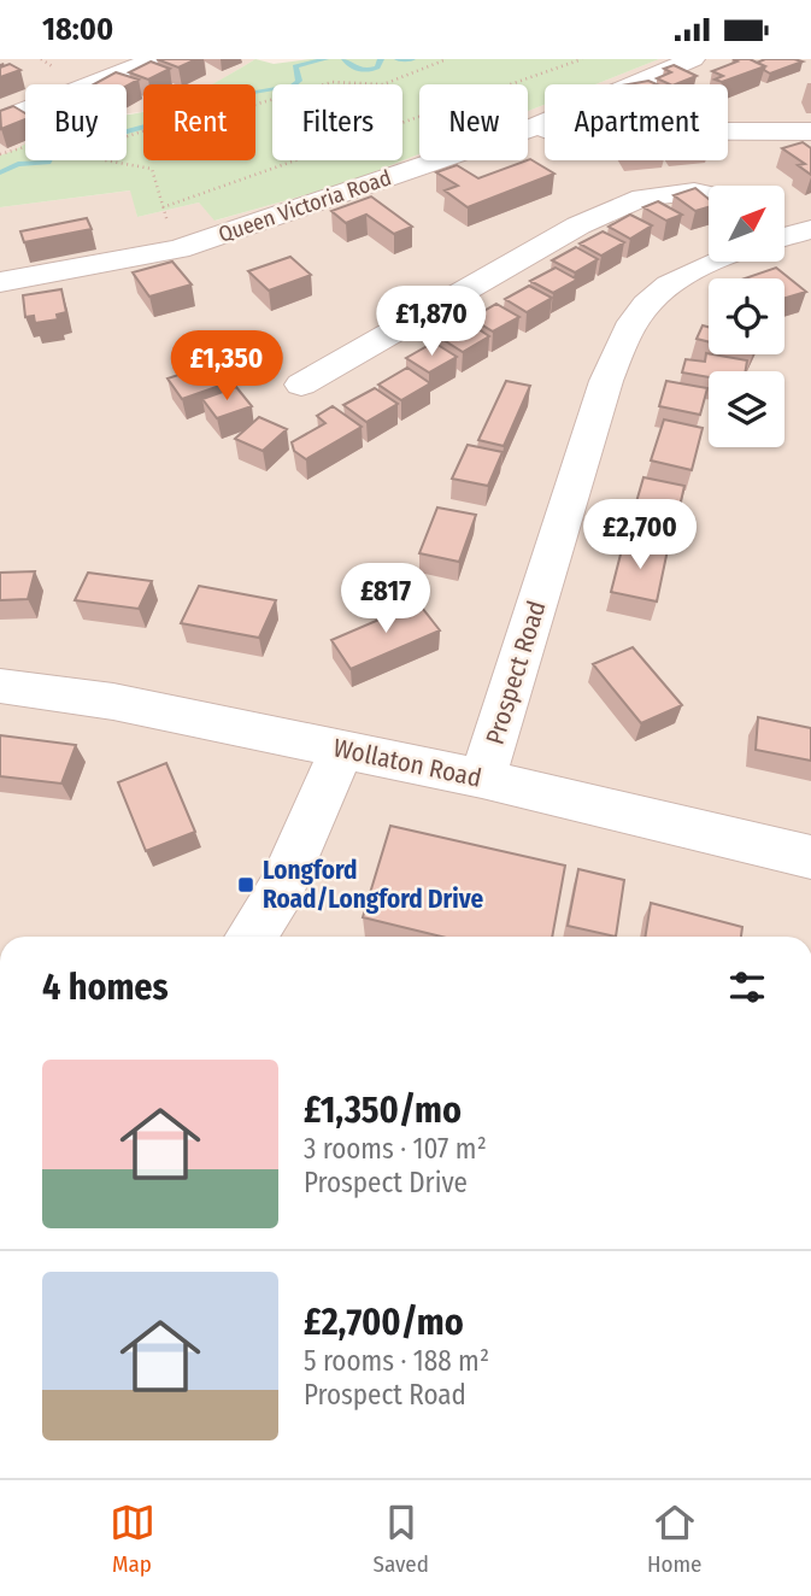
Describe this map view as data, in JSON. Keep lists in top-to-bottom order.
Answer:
{
  "streets": {
    "street": ["Queen Victoria Road", "Prospect Road", "Wollaton Road"]
  },
  "crossings": [
    ["Prospect Road", "Wollaton Road"]
  ],
  "places": {
    "transit": ["Longford Road/Longford Drive"]
  },
  "north": "top right",
  "page": {
    "status": "18:00",
    "chip": [
      "Buy",
      "Rent",
      "Filters",
      "New",
      "Apartment"
    ],
    "price": [
      "£1,870",
      "£1,350",
      "£2,700",
      "£817"
    ],
    "heading": "4 homes",
    "list": [
      {
        "name": "£1,350/mo",
        "note": "3 rooms · 107 m² · Prospect Drive"
      },
      {
        "name": "£2,700/mo",
        "note": "5 rooms · 188 m² · Prospect Road"
      }
    ],
    "tabs": ["Map", "Saved", "Home"]
  }
}
